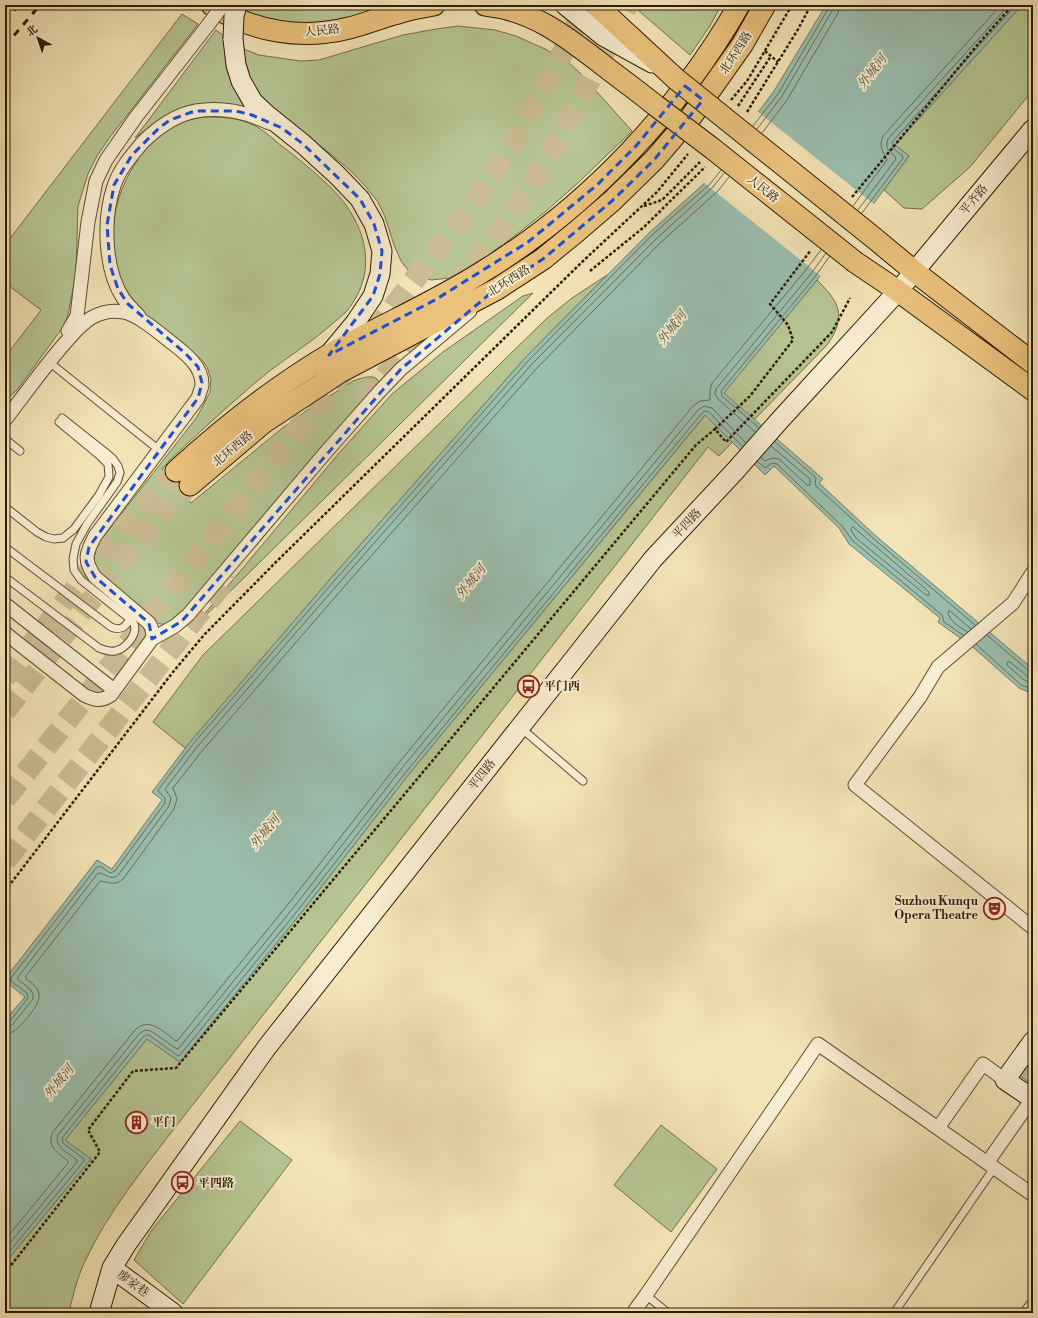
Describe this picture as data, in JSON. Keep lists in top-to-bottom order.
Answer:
{
  "streets": {
    "main road": [
      "人民路",
      "北环西路",
      "平齐路",
      "平四路",
      "廖家巷"
    ]
  },
  "crossings": [
    ["人民路", "平四路"],
    ["平齐路", "平四路"],
    ["平四路", "廖家巷"]
  ],
  "water": ["外城河"],
  "places": {
    "bus stop": ["平门西", "平四路"],
    "theatre": ["Suzhou Kunqu Opera Theatre"],
    "building": ["平门"]
  },
  "north": "top left"
}
